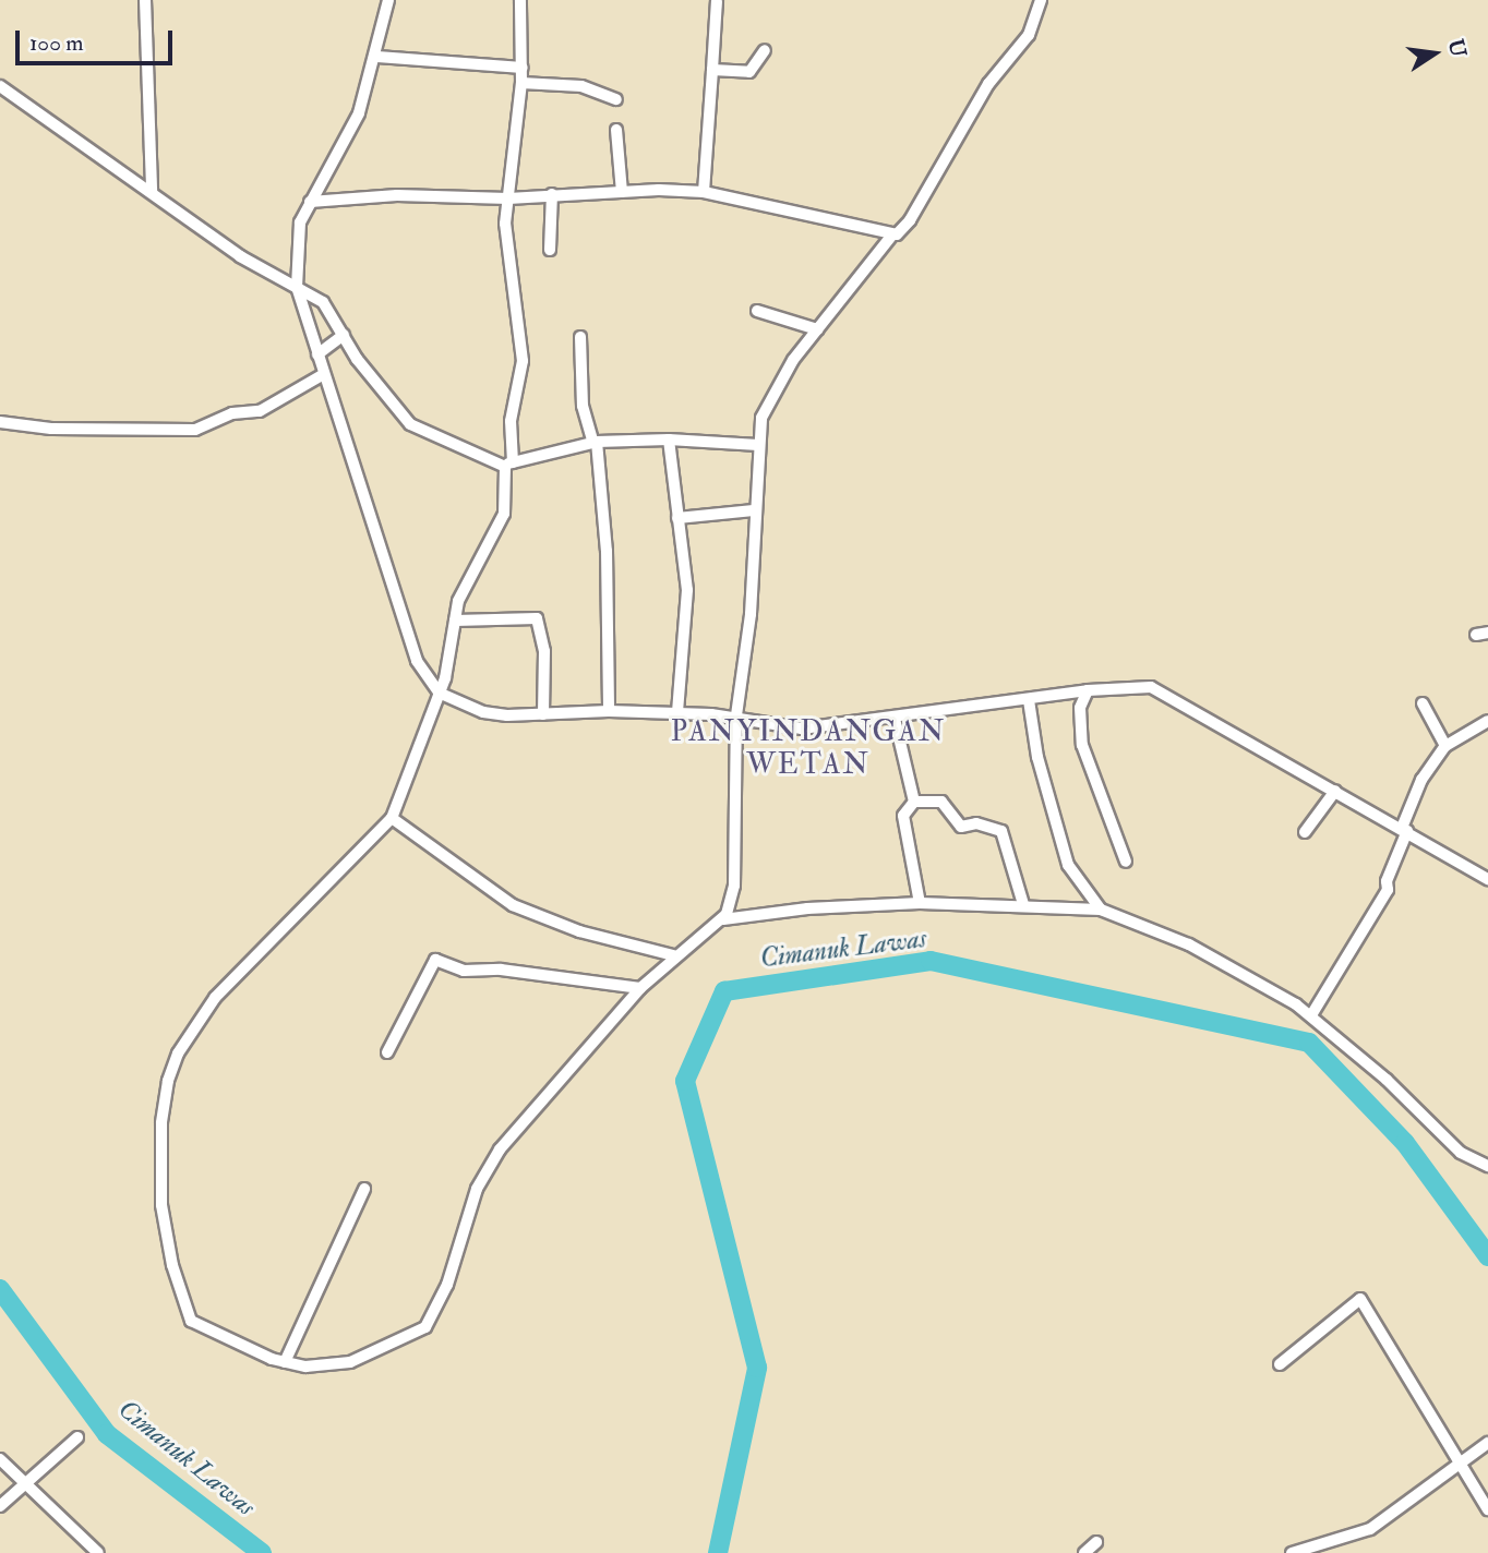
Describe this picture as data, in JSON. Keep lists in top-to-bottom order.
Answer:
{
  "districts": ["PANYINDANGAN WETAN"],
  "water": ["Cimanuk Lawas"],
  "scale_bar": "100 m",
  "north": "right"
}
